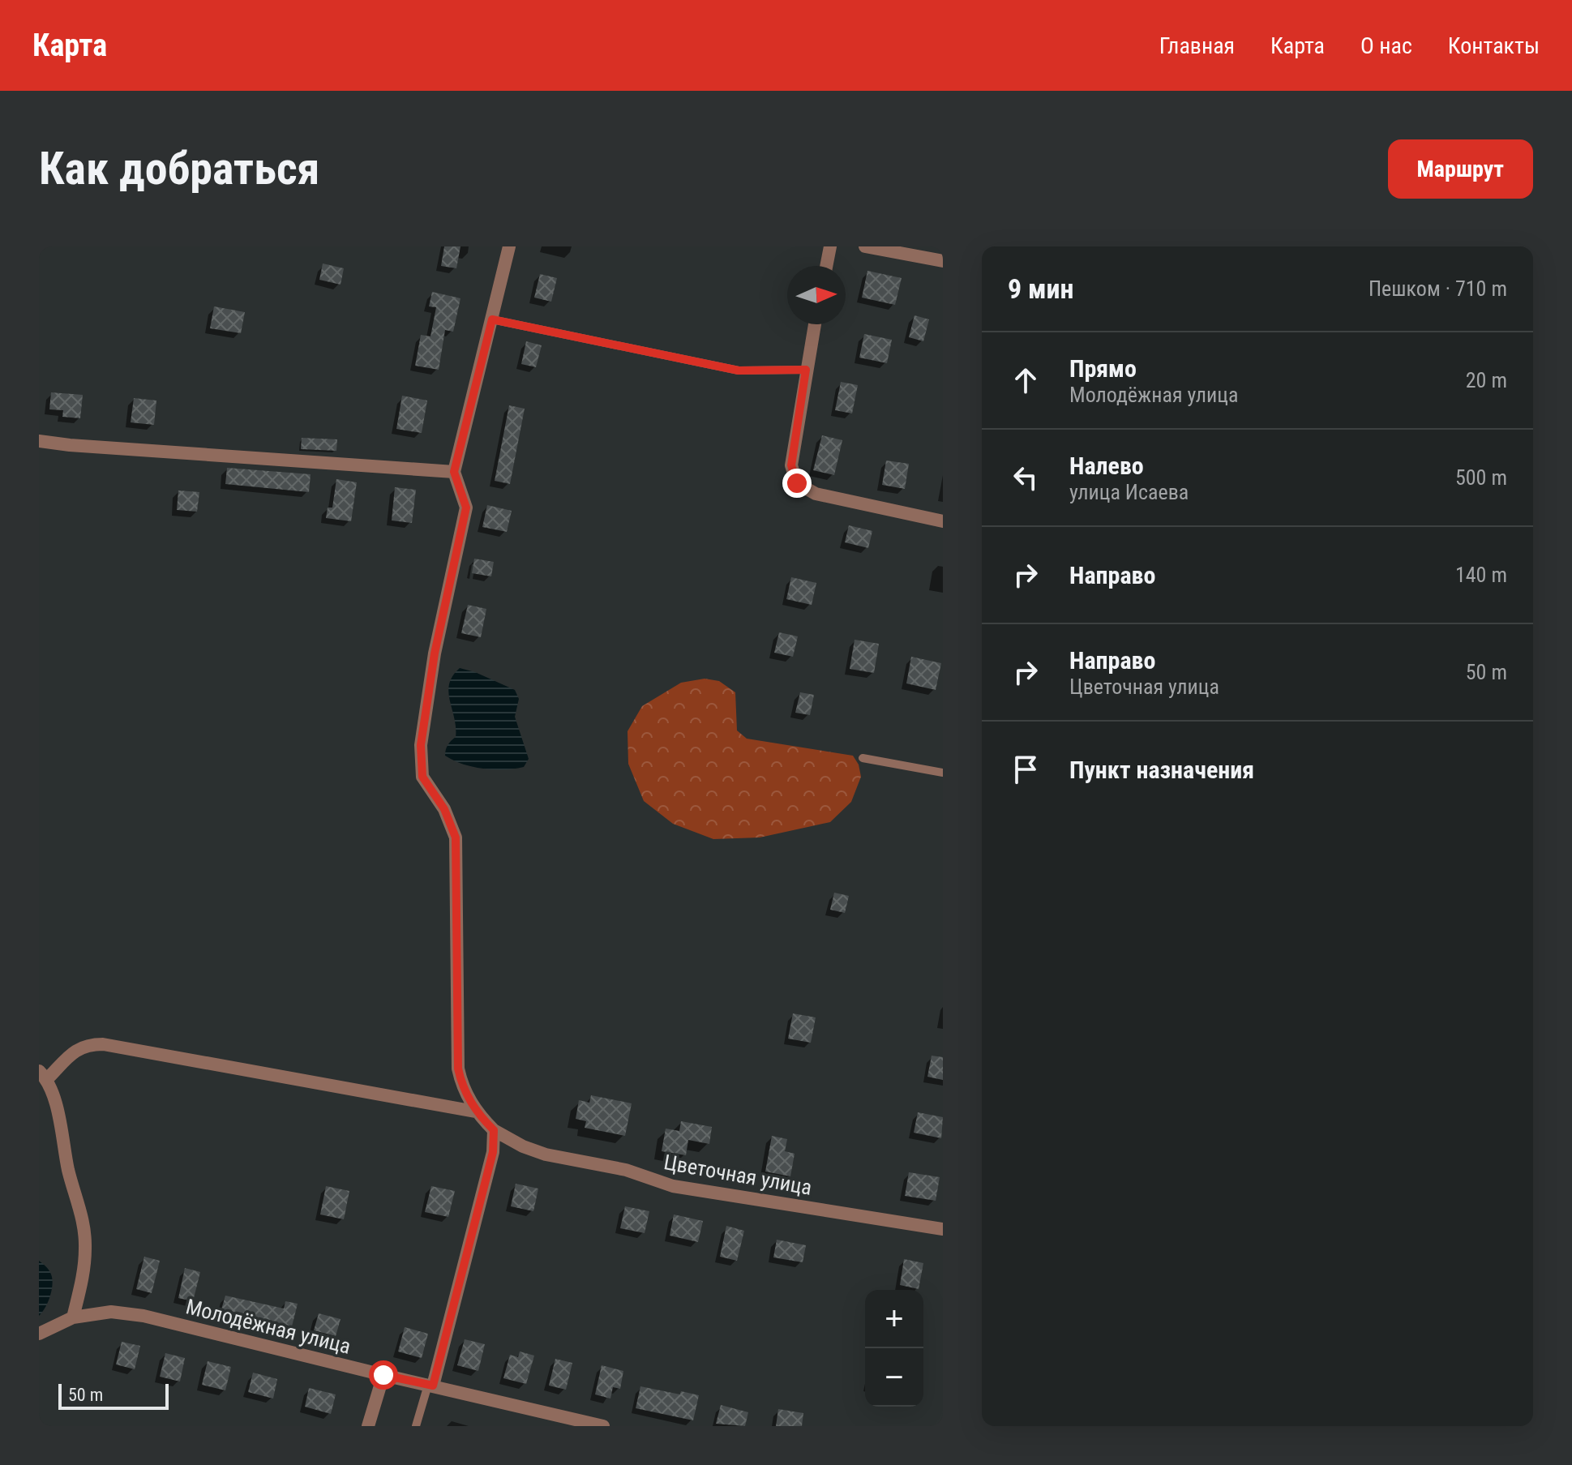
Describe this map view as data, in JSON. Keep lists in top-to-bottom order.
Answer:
{
  "streets": {
    "street": ["Цветочная улица", "Молодёжная улица"]
  },
  "scale_bar": "50 m",
  "north": "right",
  "page": {
    "header": "Карта",
    "nav": [
      "Главная",
      "Карта",
      "О нас",
      "Контакты"
    ],
    "buttons": "Маршрут",
    "title": "Как добраться",
    "heading": ["9 мин", "Пешком · 710 m"],
    "list": [
      ["Прямо", "Молодёжная улица", "20 m"],
      ["Налево", "улица Исаева", "500 m"],
      ["Направо", "140 m"],
      ["Направо", "Цветочная улица", "50 m"],
      "Пункт назначения"
    ],
    "map_buttons": ["+", "−"],
    "scale": "50 m"
  }
}
